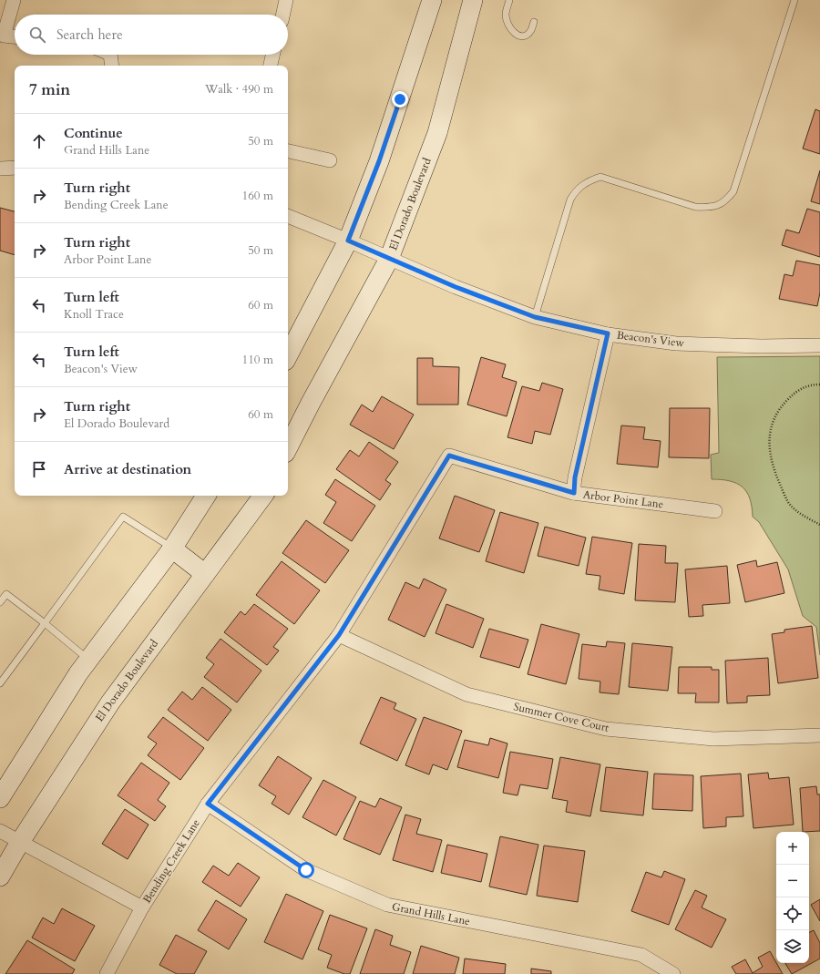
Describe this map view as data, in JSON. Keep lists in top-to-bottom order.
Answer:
{
  "streets": {
    "main road": ["El Dorado Boulevard"],
    "street": [
      "Beacon's View",
      "Arbor Point Lane",
      "Summer Cove Court",
      "Bending Creek Lane",
      "Grand Hills Lane"
    ]
  },
  "crossings": [
    ["El Dorado Boulevard", "Beacon's View"],
    ["El Dorado Boulevard", "Bending Creek Lane"],
    ["Arbor Point Lane", "Bending Creek Lane"],
    ["Summer Cove Court", "Bending Creek Lane"],
    ["Bending Creek Lane", "Grand Hills Lane"]
  ],
  "page": {
    "search": "Search here",
    "heading": ["7 min", "Walk · 490 m"],
    "list": [
      ["Continue", "Grand Hills Lane", "50 m"],
      ["Turn right", "Bending Creek Lane", "160 m"],
      ["Turn right", "Arbor Point Lane", "50 m"],
      ["Turn left", "Knoll Trace", "60 m"],
      ["Turn left", "Beacon's View", "110 m"],
      ["Turn right", "El Dorado Boulevard", "60 m"],
      "Arrive at destination"
    ],
    "map_buttons": ["+", "−"]
  }
}
